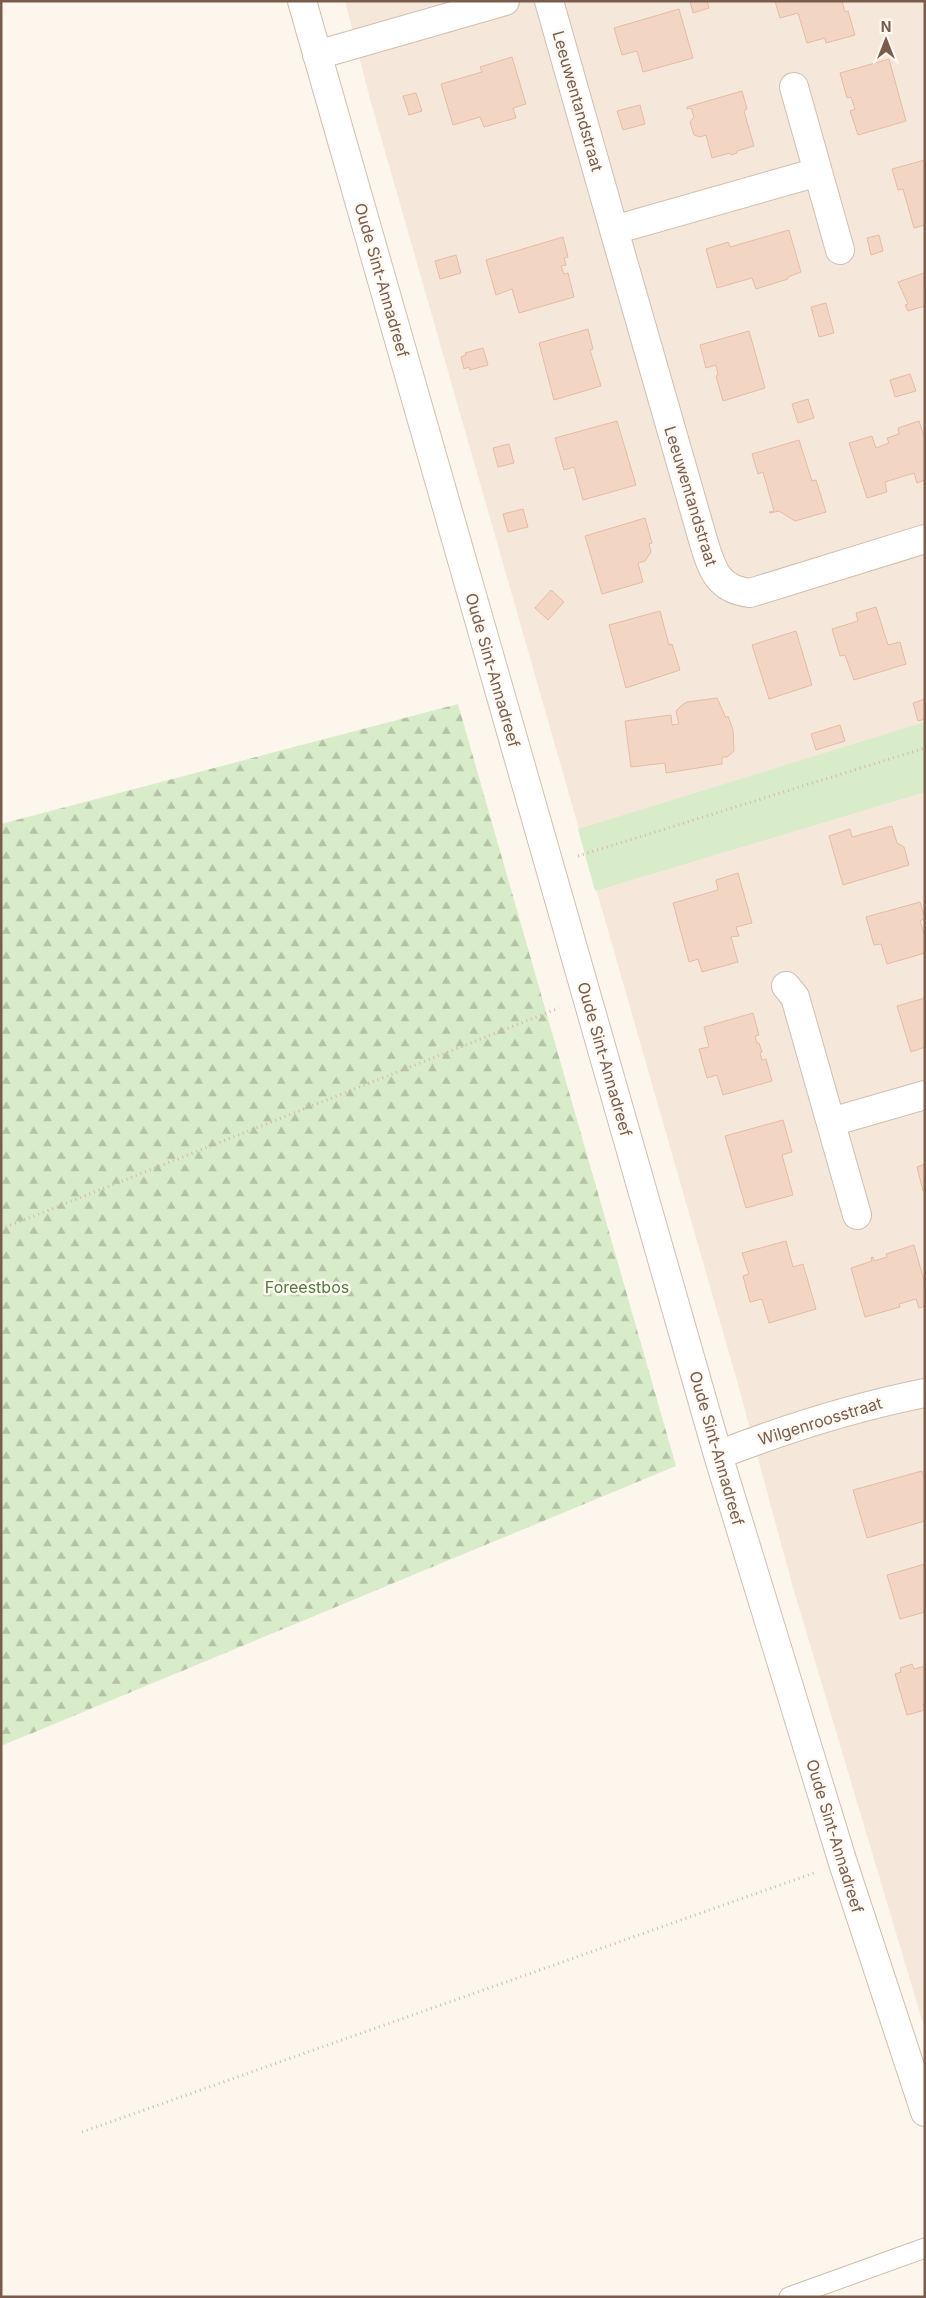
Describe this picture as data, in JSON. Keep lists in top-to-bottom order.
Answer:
{
  "streets": {
    "street": ["Leeuwentandstraat", "Oude Sint-Annadreef", "Wilgenroosstraat"]
  },
  "crossings": [
    ["Oude Sint-Annadreef", "Wilgenroosstraat"]
  ],
  "parks": ["Foreestbos"],
  "north": "top"
}
